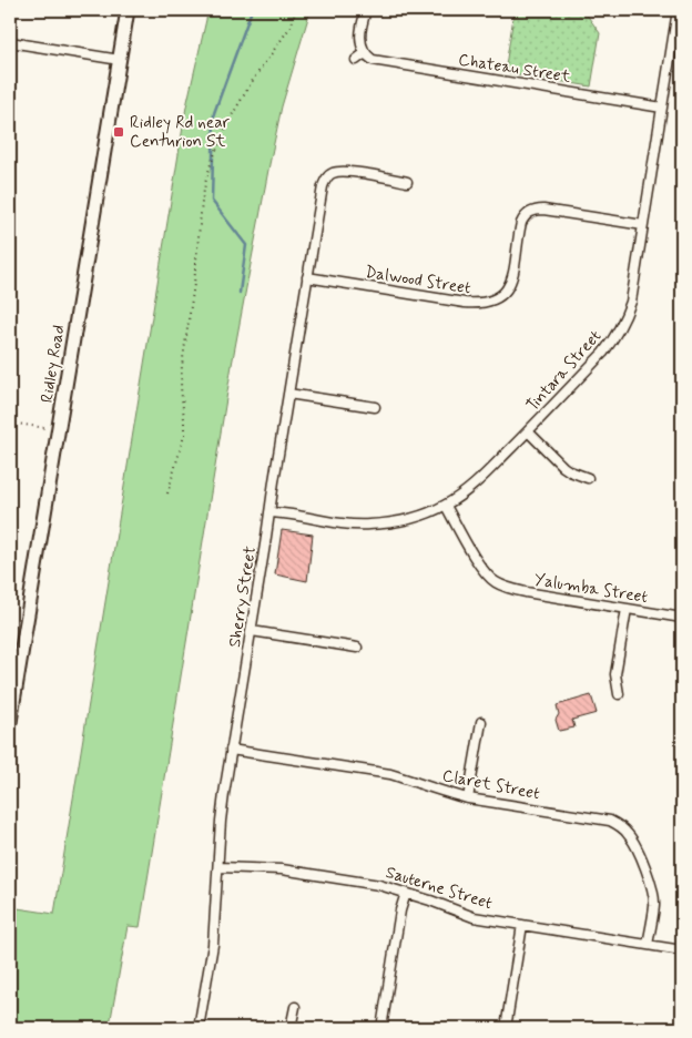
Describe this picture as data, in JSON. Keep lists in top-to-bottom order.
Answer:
{
  "streets": {
    "street": [
      "Chateau Street",
      "Dalwood Street",
      "Ridley Road",
      "Tintara Street",
      "Yalumba Street",
      "Sherry Street",
      "Claret Street",
      "Sauterne Street"
    ]
  },
  "crossings": [
    ["Chateau Street", "Tintara Street"],
    ["Dalwood Street", "Sherry Street"],
    ["Tintara Street", "Yalumba Street"],
    ["Tintara Street", "Sherry Street"],
    ["Sherry Street", "Claret Street"],
    ["Sherry Street", "Sauterne Street"],
    ["Claret Street", "Sauterne Street"]
  ],
  "places": {
    "transit": ["Ridley Rd near Centurion St"]
  }
}
